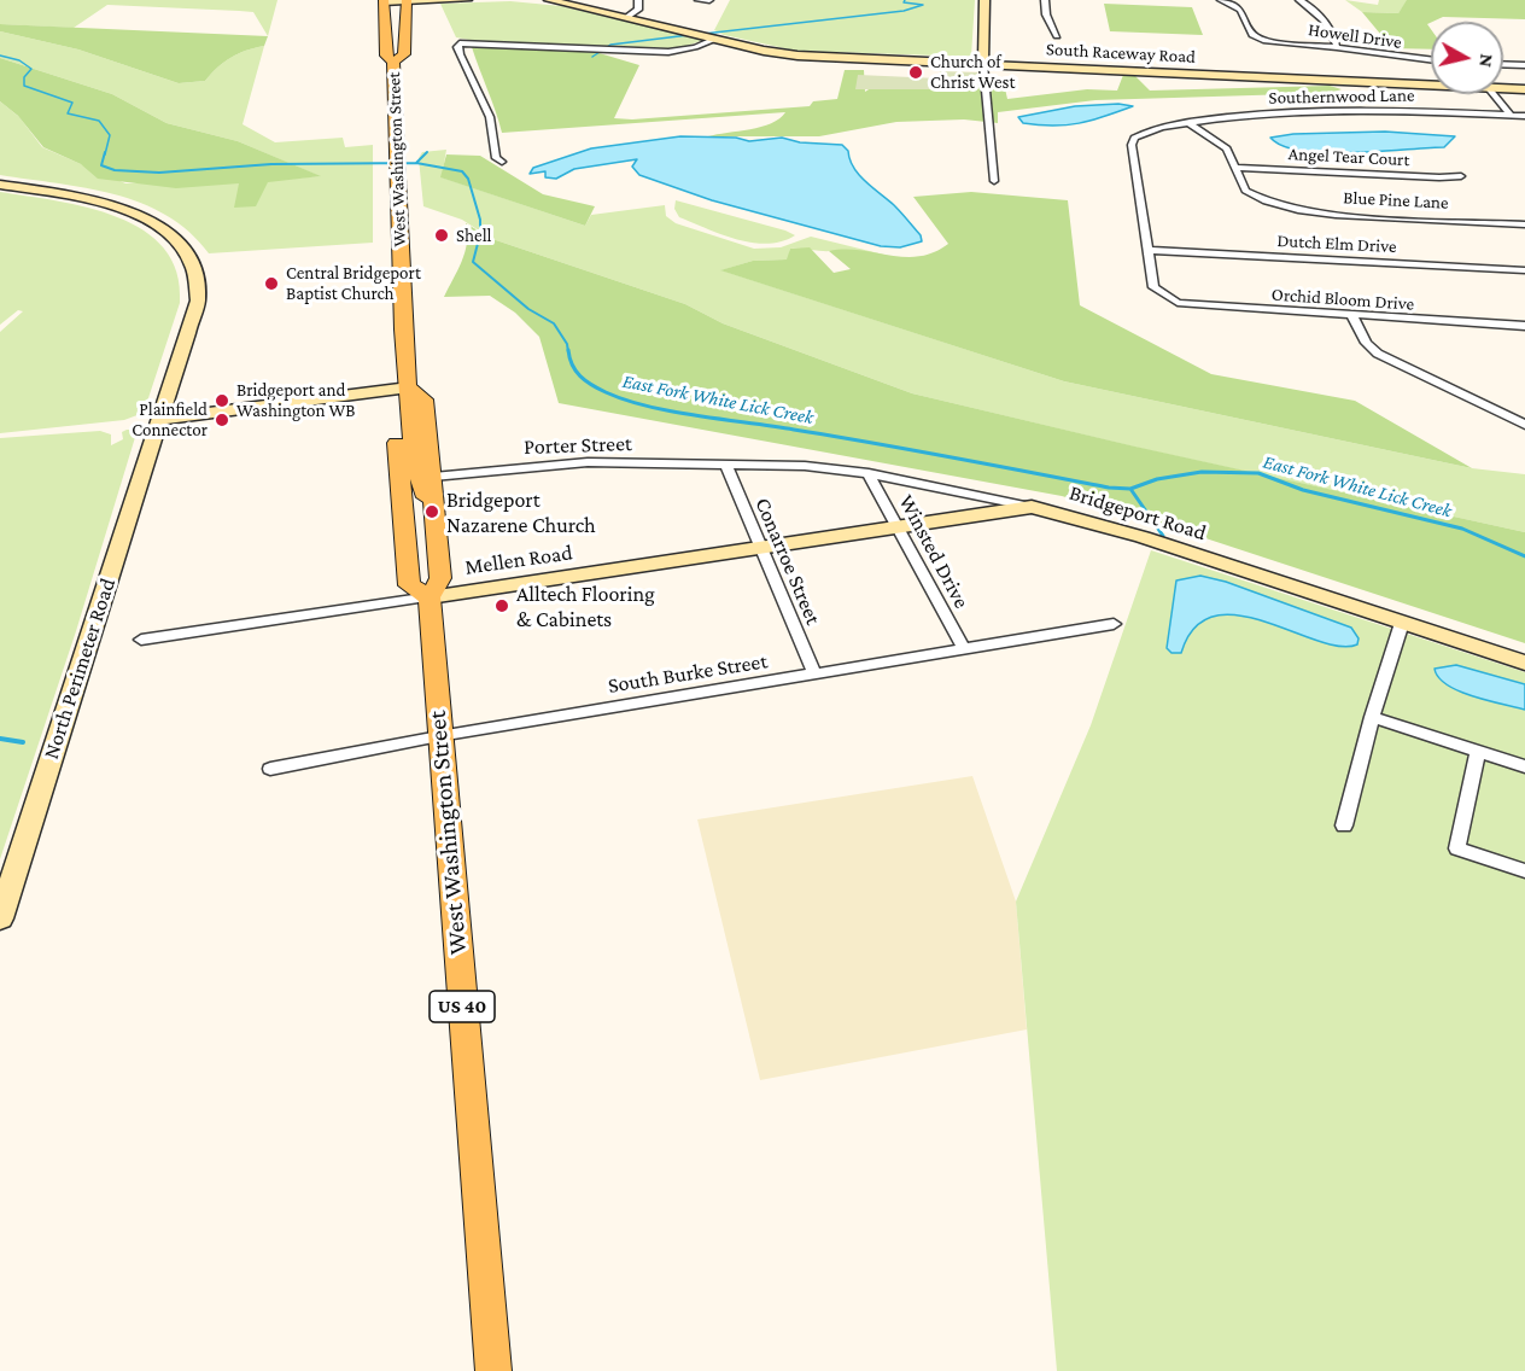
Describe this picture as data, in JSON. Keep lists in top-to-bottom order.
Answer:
{
  "streets": {
    "main road": ["West Washington Street", "US 40"],
    "street": [
      "Howell Drive",
      "South Raceway Road",
      "Southernwood Lane",
      "Angel Tear Court",
      "Blue Pine Lane",
      "Dutch Elm Drive",
      "Orchid Bloom Drive",
      "Porter Street",
      "Bridgeport Road",
      "Winsted Drive",
      "Mellen Road",
      "Conarroe Street",
      "North Perimeter Road",
      "South Burke Street"
    ]
  },
  "crossings": [
    ["Southernwood Lane", "Dutch Elm Drive"],
    ["Southernwood Lane", "Orchid Bloom Drive"],
    ["Angel Tear Court", "Blue Pine Lane"],
    ["West Washington Street", "Porter Street"],
    ["West Washington Street", "Mellen Road"],
    ["West Washington Street", "South Burke Street"],
    ["Dutch Elm Drive", "Orchid Bloom Drive"],
    ["Porter Street", "Bridgeport Road"],
    ["Porter Street", "Conarroe Street"],
    ["Bridgeport Road", "Winsted Drive"],
    ["Bridgeport Road", "Mellen Road"],
    ["Bridgeport Road", "Conarroe Street"],
    ["Winsted Drive", "Mellen Road"],
    ["Winsted Drive", "South Burke Street"],
    ["Mellen Road", "Conarroe Street"],
    ["Conarroe Street", "South Burke Street"]
  ],
  "water": ["East Fork White Lick Creek"],
  "places": [
    "Church of Christ West",
    "Shell",
    "Central Bridgeport Baptist Church",
    "Bridgeport and Washington WB",
    "Plainfield Connector",
    "Bridgeport Nazarene Church",
    "Alltech Flooring & Cabinets"
  ],
  "north": "right"
}
